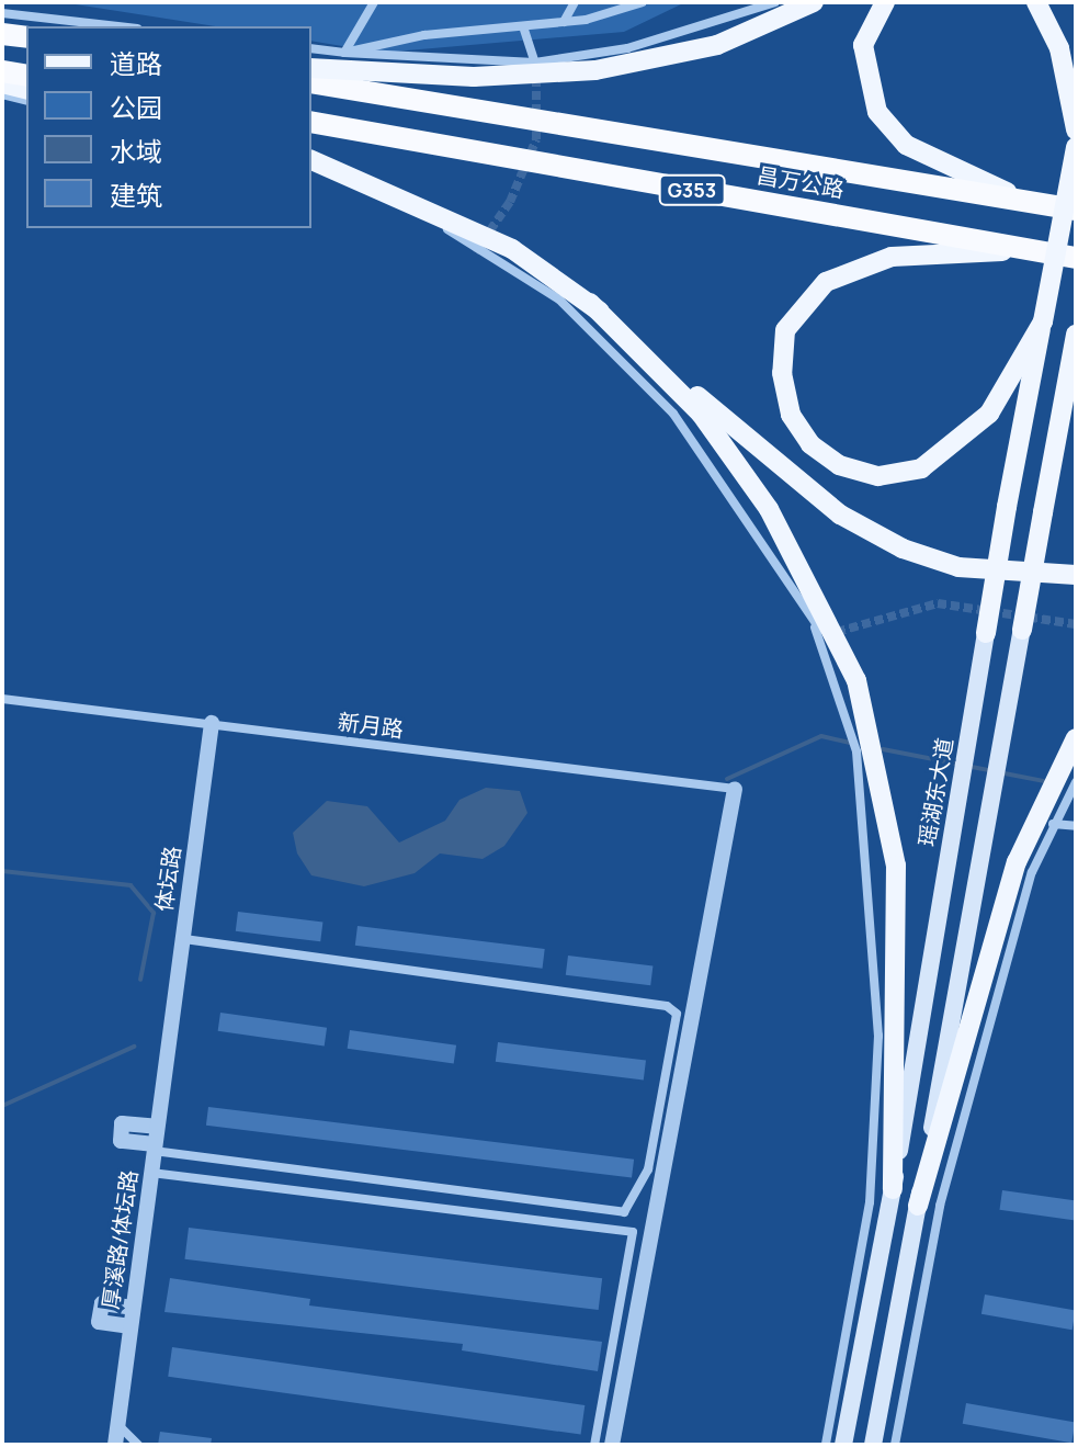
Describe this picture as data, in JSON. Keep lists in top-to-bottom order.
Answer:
{
  "streets": {
    "highway": ["昌万公路", "G353"],
    "main road": ["瑶湖东大道"],
    "street": ["新月路", "体坛路", "厚溪路/体坛路"]
  },
  "crossings": [
    ["新月路", "体坛路"],
    ["体坛路", "厚溪路/体坛路"]
  ],
  "legend": [
    "道路",
    "公园",
    "水域",
    "建筑"
  ]
}
